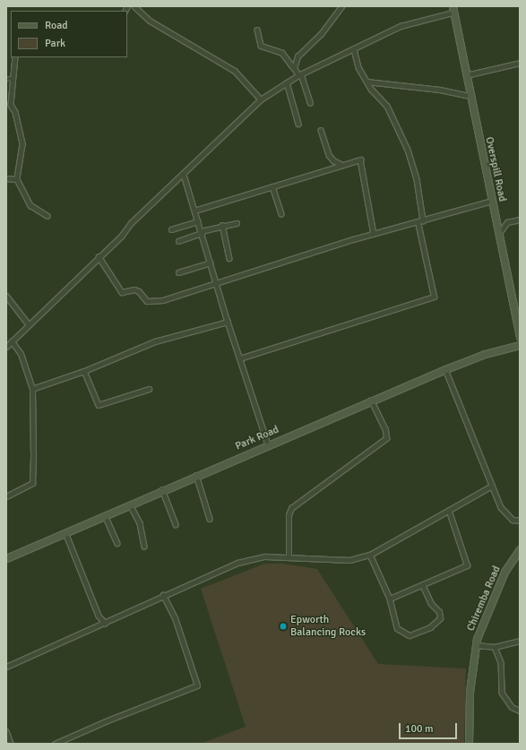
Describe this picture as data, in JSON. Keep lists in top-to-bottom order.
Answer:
{
  "streets": {
    "street": ["Overspill Road", "Park Road", "Chiremba Road"]
  },
  "places": ["Epworth Balancing Rocks"],
  "legend": ["Road", "Park"],
  "scale_bar": "100 m"
}
